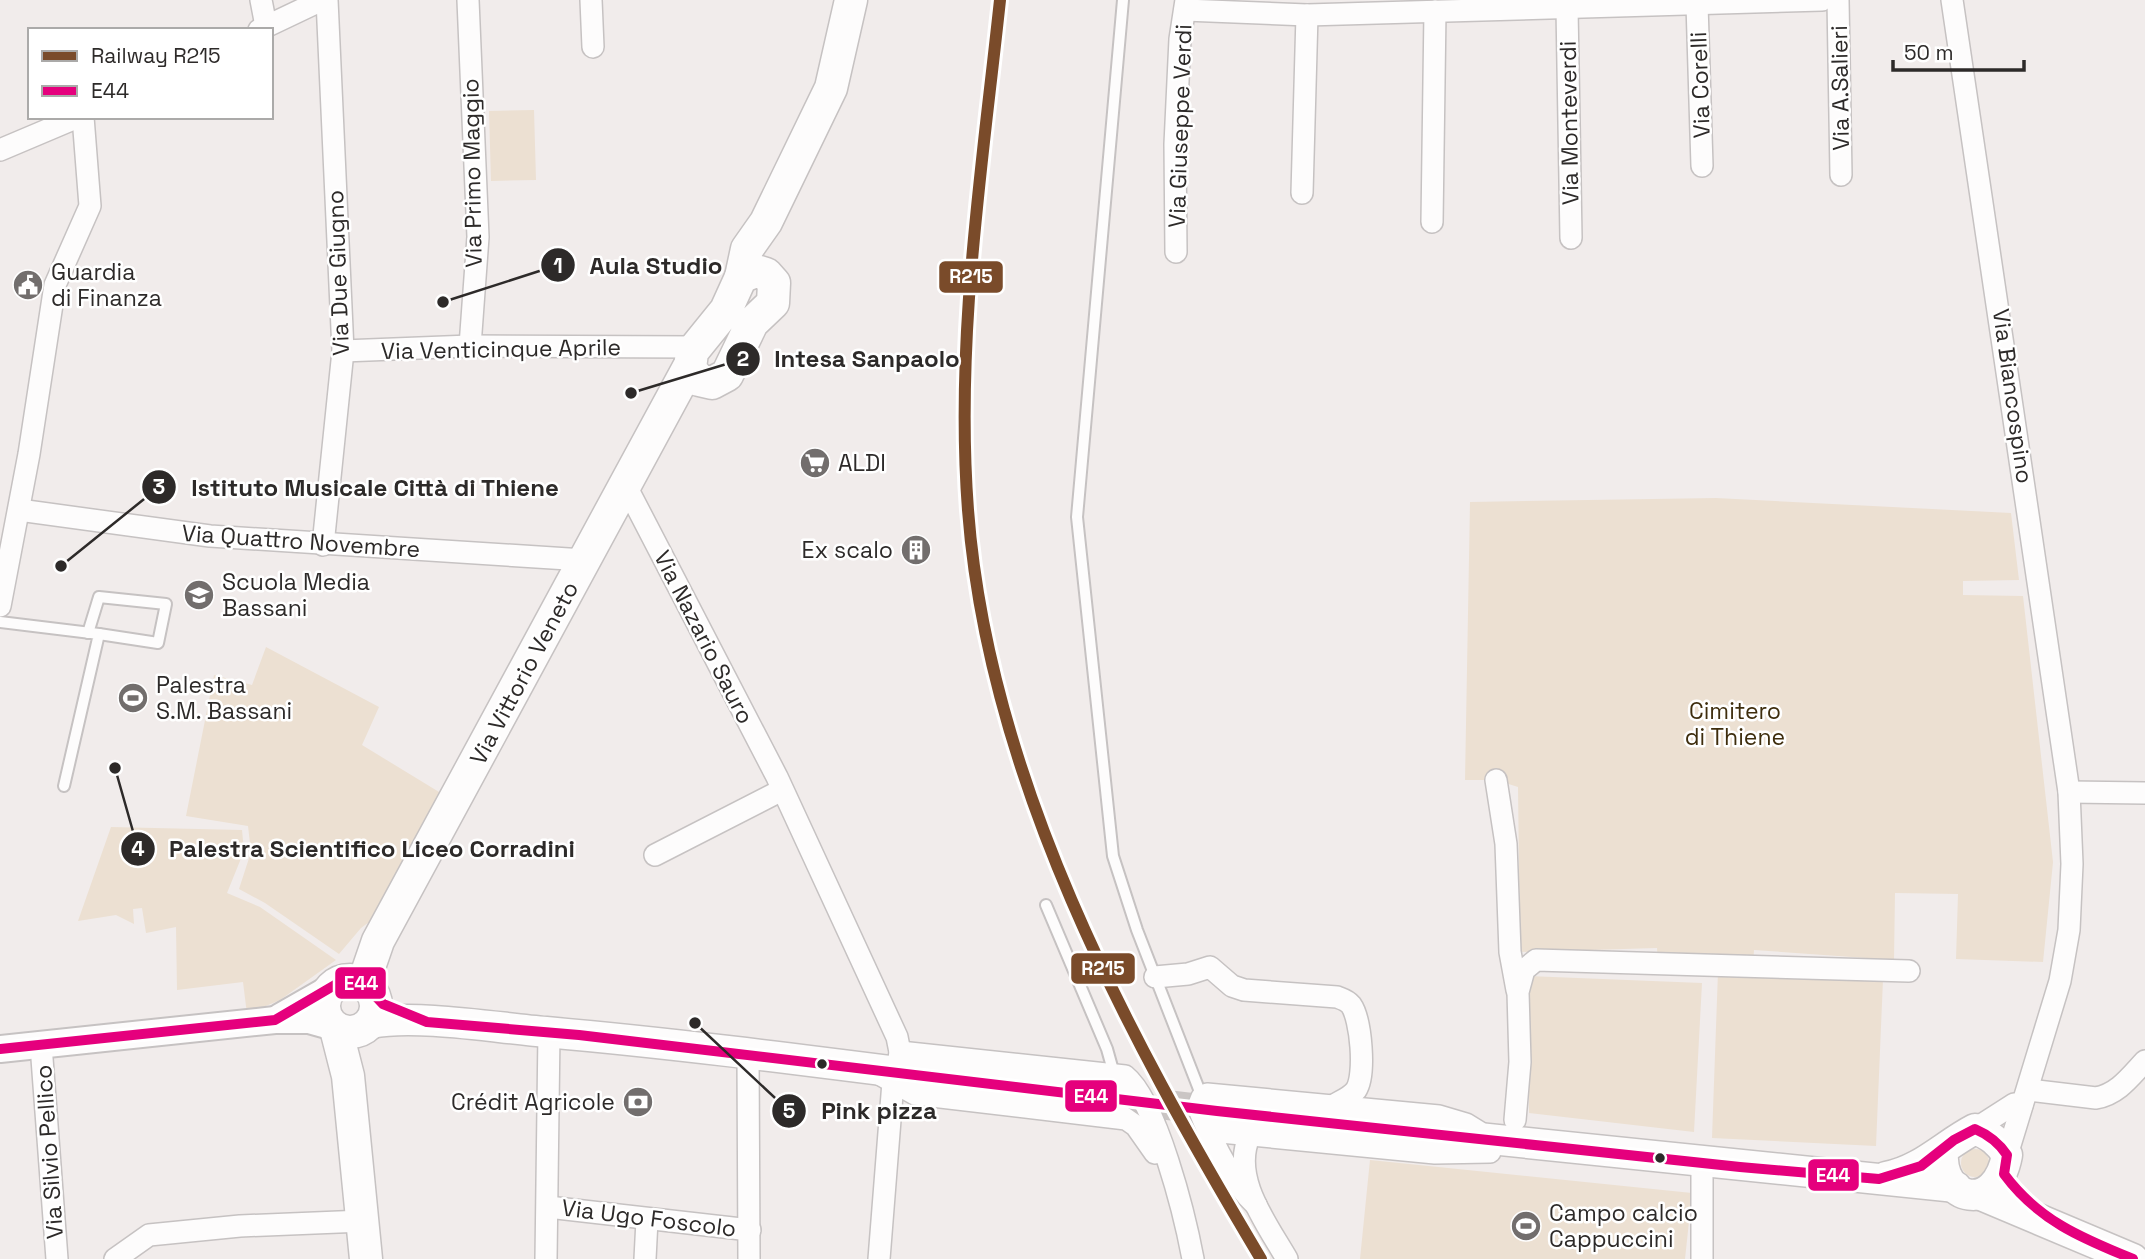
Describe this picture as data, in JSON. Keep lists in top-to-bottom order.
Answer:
{
  "streets": {
    "main road": ["Via Vittorio Veneto"],
    "street": [
      "Via Corelli",
      "Via A.Salieri",
      "Via Monteverdi",
      "Via Giuseppe Verdi",
      "Via Primo Maggio",
      "Via Due Giugno",
      "Via Venticinque Aprile",
      "Via Biancospino",
      "Via Quattro Novembre",
      "Via Nazario Sauro",
      "Via Silvio Pellico",
      "Via Ugo Foscolo"
    ]
  },
  "crossings": [
    ["Via Primo Maggio", "Via Venticinque Aprile"],
    ["Via Due Giugno", "Via Venticinque Aprile"],
    ["Via Due Giugno", "Via Quattro Novembre"],
    ["Via Venticinque Aprile", "Via Vittorio Veneto"],
    ["Via Quattro Novembre", "Via Vittorio Veneto"],
    ["Via Nazario Sauro", "Via Vittorio Veneto"]
  ],
  "parks": ["Cimitero di Thiene"],
  "places": {
    "public building": ["Guardia di Finanza"],
    "other": [
      "Aula Studio",
      "Intesa Sanpaolo",
      "Istituto Musicale Città di Thiene",
      "Palestra Scientifico Liceo Corradini",
      "Pink pizza"
    ],
    "supermarket": ["ALDI"],
    "building": ["Ex scalo"],
    "school or university": ["Scuola Media Bassani"],
    "sports": ["Palestra S.M. Bassani", "Campo calcio Cappuccini"],
    "bank": ["Crédit Agricole"]
  },
  "lines": ["rail line R215", "transit line E44"],
  "legend": ["Railway R215", "E44"],
  "scale_bar": "50 m"
}
